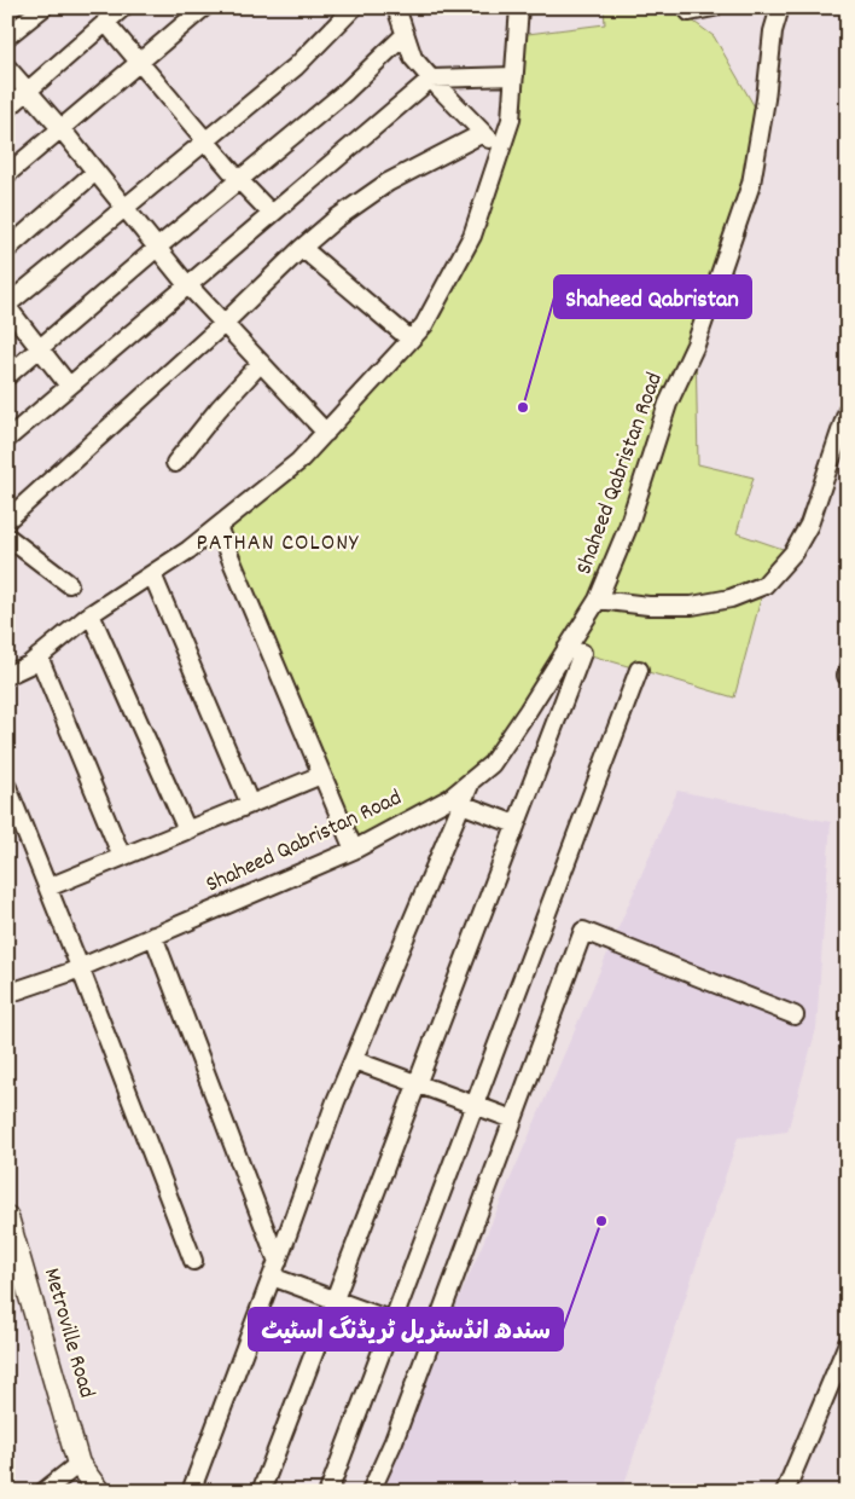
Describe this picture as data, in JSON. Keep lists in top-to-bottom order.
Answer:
{
  "streets": {
    "main road": ["Metroville Road"],
    "street": ["Shaheed Qabristan Road"]
  },
  "districts": ["PATHAN COLONY"],
  "places": ["Shaheed Qabristan", "سندھ انڈسٹریل ٹریڈنگ اسٹیٹ"]
}
